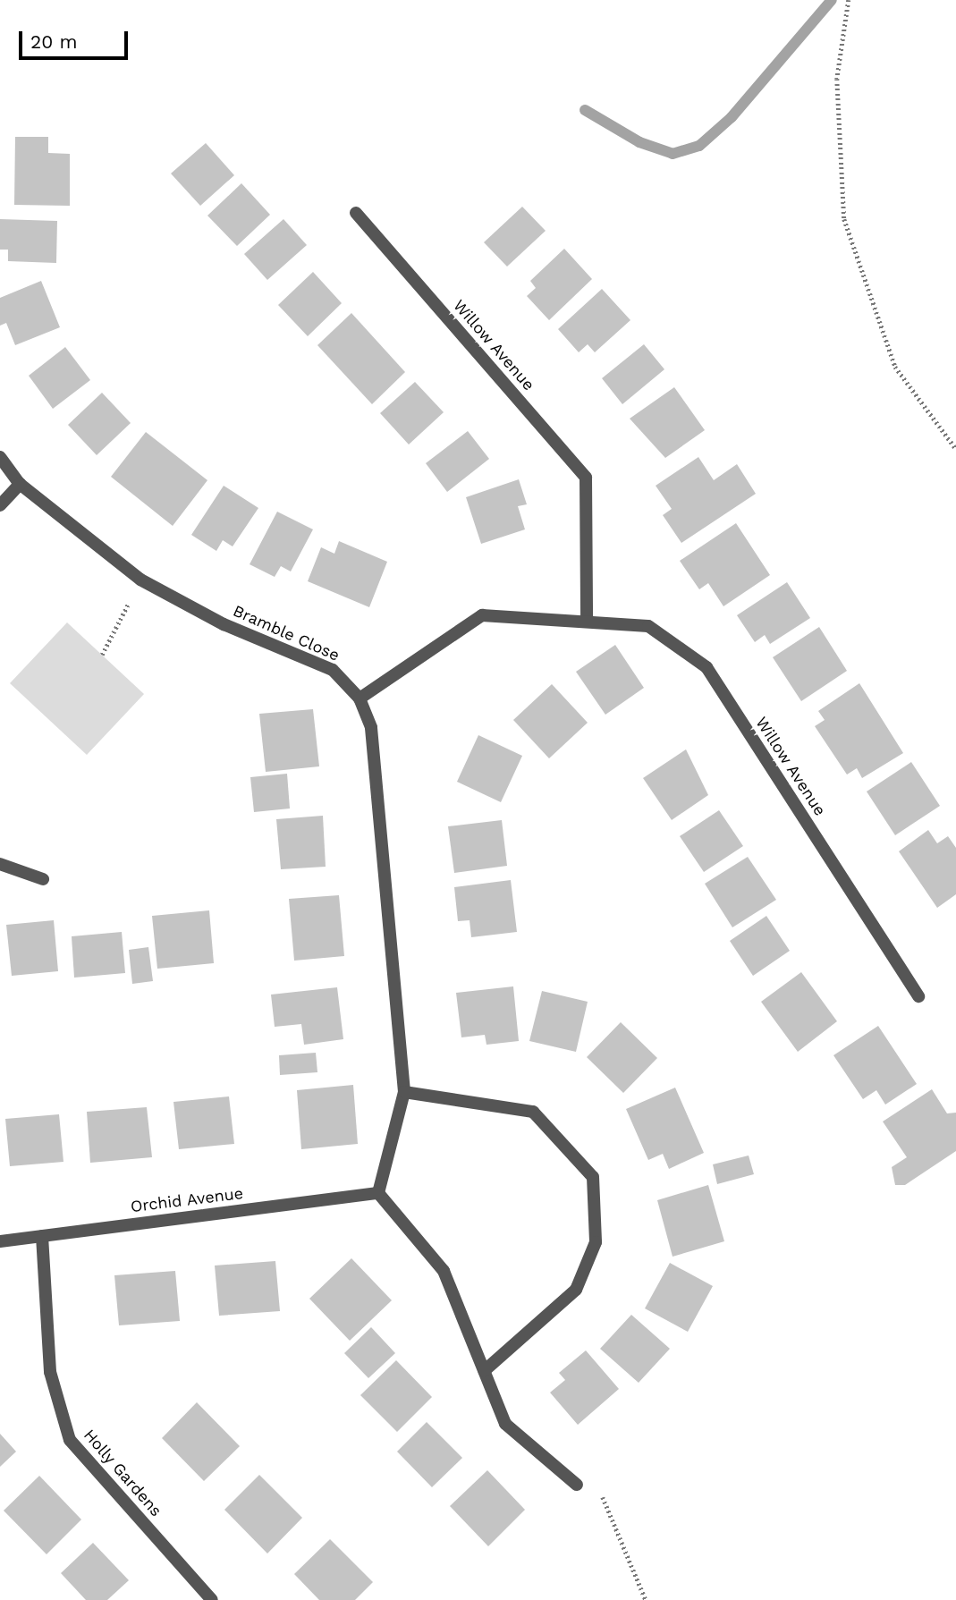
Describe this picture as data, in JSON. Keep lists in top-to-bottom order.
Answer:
{
  "streets": {
    "street": [
      "Willow Avenue",
      "Bramble Close",
      "Orchid Avenue",
      "Holly Gardens"
    ]
  },
  "crossings": [
    ["Willow Avenue", "Bramble Close"],
    ["Bramble Close", "Orchid Avenue"],
    ["Orchid Avenue", "Holly Gardens"]
  ],
  "scale_bar": "20 m"
}
